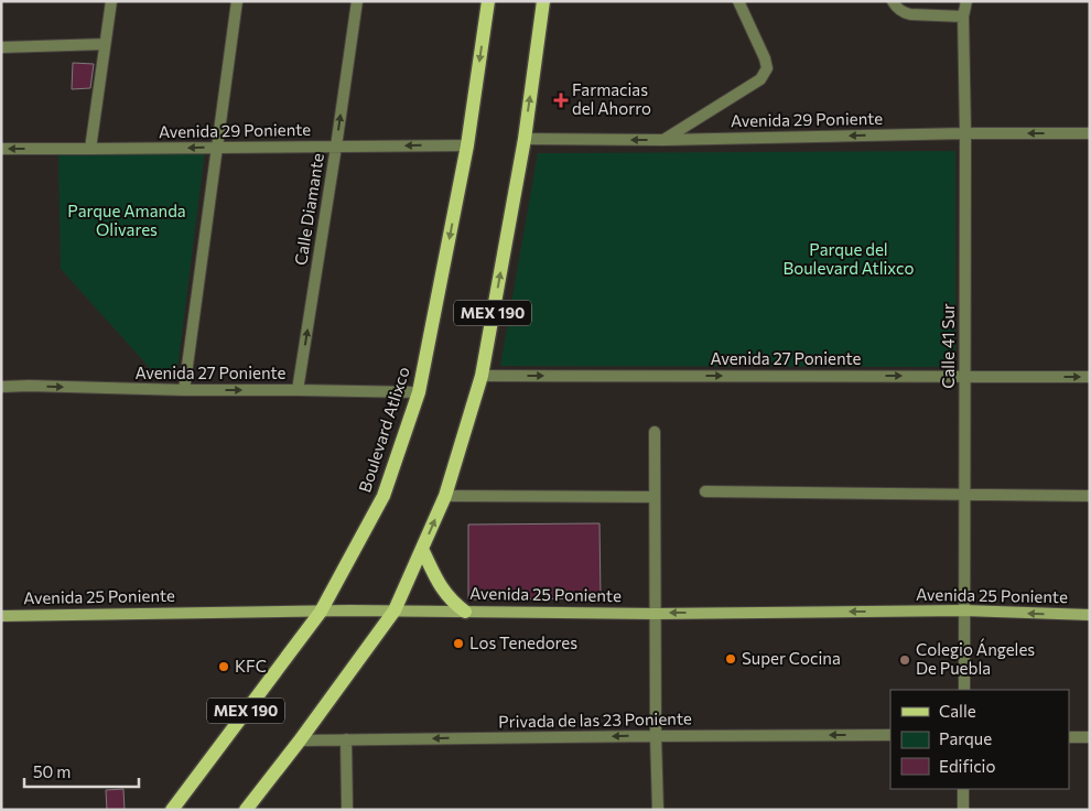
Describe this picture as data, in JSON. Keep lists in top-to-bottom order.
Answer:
{
  "streets": {
    "main road": ["MEX 190", "Boulevard Atlixco", "Avenida 25 Poniente"],
    "street": [
      "Avenida 29 Poniente",
      "Calle Diamante",
      "Calle 41 Sur",
      "Avenida 27 Poniente",
      "Privada de las 23 Poniente"
    ]
  },
  "crossings": [
    ["Avenida 29 Poniente", "Calle Diamante"],
    ["Avenida 29 Poniente", "MEX 190"],
    ["Avenida 29 Poniente", "Calle 41 Sur"],
    ["Avenida 29 Poniente", "Boulevard Atlixco"],
    ["Calle Diamante", "Avenida 27 Poniente"],
    ["MEX 190", "Avenida 27 Poniente"],
    ["MEX 190", "Avenida 25 Poniente"],
    ["MEX 190", "Privada de las 23 Poniente"],
    ["Calle 41 Sur", "Avenida 27 Poniente"],
    ["Calle 41 Sur", "Avenida 25 Poniente"],
    ["Avenida 27 Poniente", "Boulevard Atlixco"],
    ["Boulevard Atlixco", "Avenida 25 Poniente"]
  ],
  "one_way": [
    "Avenida 29 Poniente",
    "Calle Diamante",
    "Avenida 27 Poniente",
    "Avenida 25 Poniente",
    "Privada de las 23 Poniente"
  ],
  "parks": ["Parque Amanda Olivares", "Parque del Boulevard Atlixco"],
  "places": {
    "health": ["Farmacias del Ahorro"],
    "other": [
      "Los Tenedores",
      "Super Cocina",
      "Colegio Ángeles De Puebla",
      "KFC"
    ]
  },
  "legend": ["Calle", "Parque", "Edificio"],
  "scale_bar": "50 m"
}
